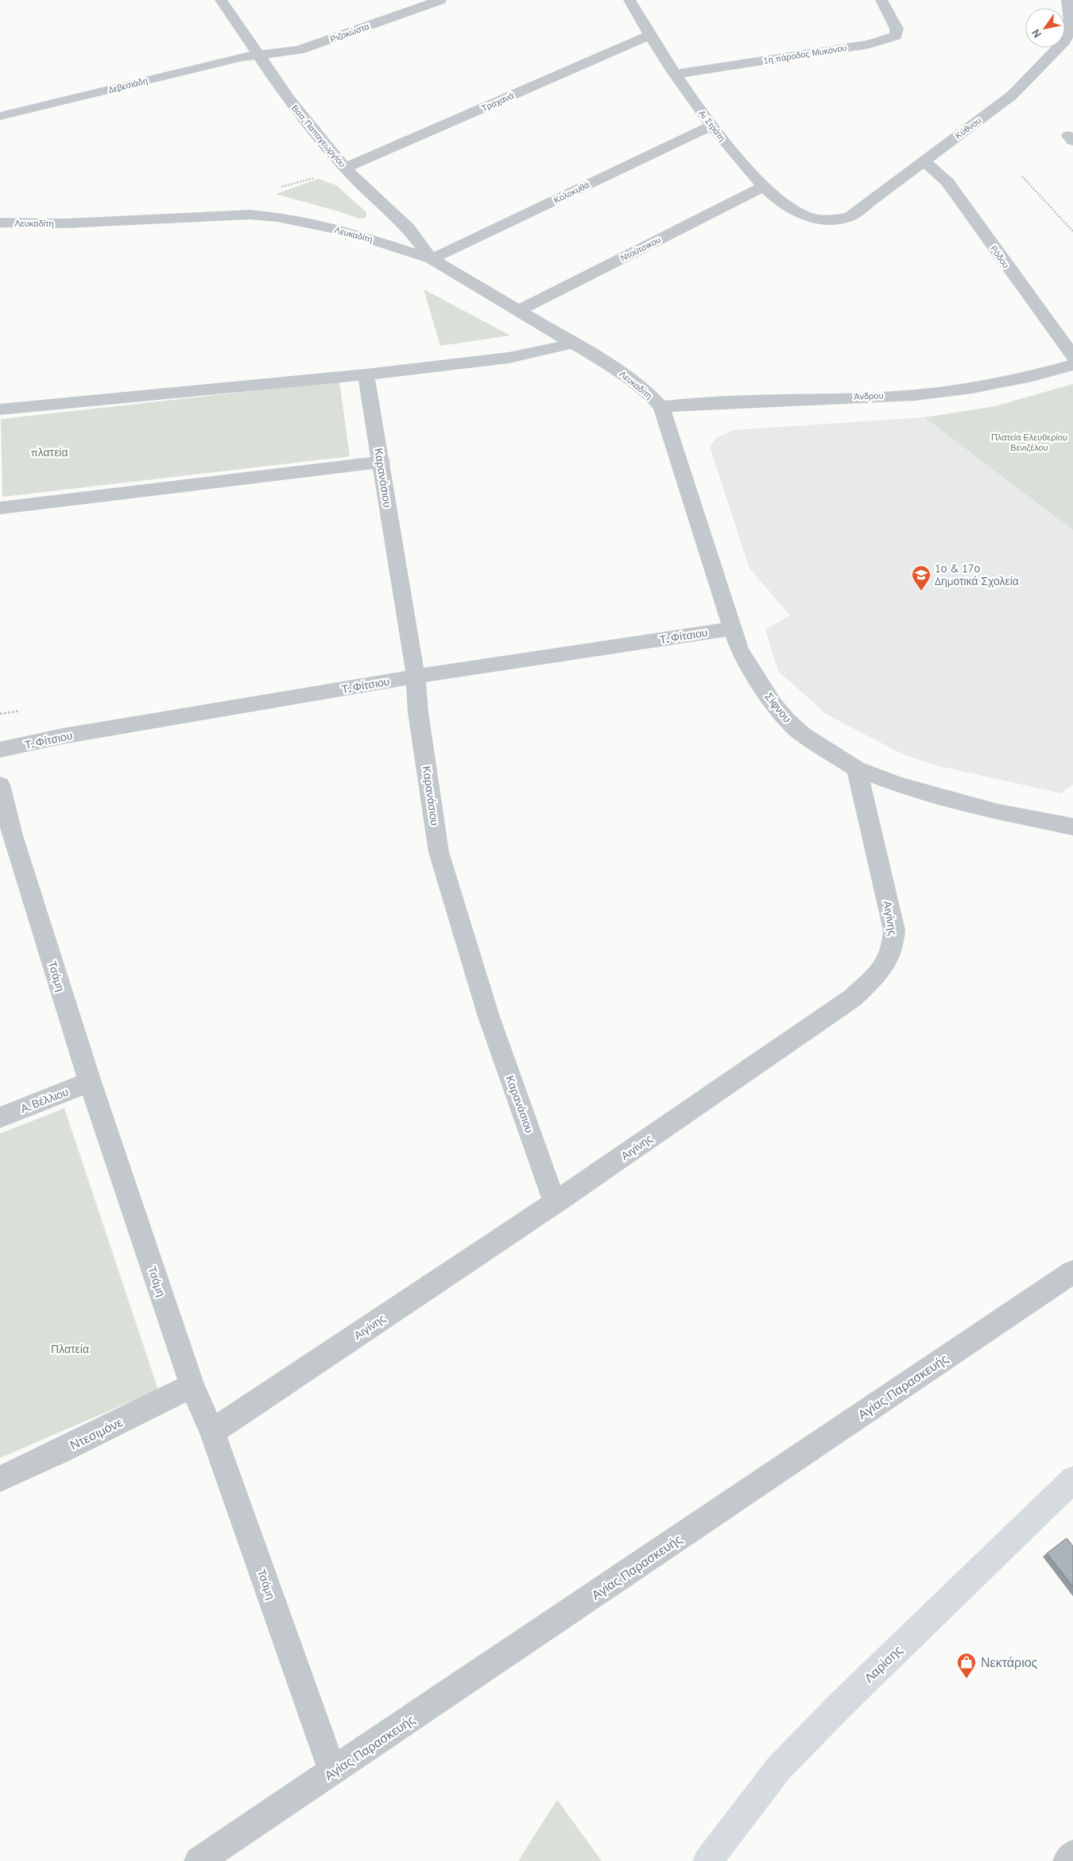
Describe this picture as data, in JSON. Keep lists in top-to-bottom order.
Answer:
{
  "streets": {
    "main road": ["Λαρίσης"],
    "street": [
      "Ριζοκώστα",
      "1η πάροδος Μυκόνου",
      "Δεβεσιάδη",
      "Τραχανά",
      "Αι Στράτη",
      "Κύθνου",
      "Βασ. Παπαγεωργίου",
      "Κολοκυθά",
      "Λευκαδίτη",
      "Ντούτσικου",
      "Ρόδου",
      "Άνδρου",
      "Καρανάσιου",
      "Τ. Φίτσιου",
      "Σίφνου",
      "Αιγίνης",
      "Τσάμη",
      "Α. Βέλλιου",
      "Αγίας Παρασκευής",
      "Ντεσιμόνε"
    ]
  },
  "crossings": [
    ["Ριζοκώστα", "Δεβεσιάδη"],
    ["Ριζοκώστα", "Βασ. Παπαγεωργίου"],
    ["1η πάροδος Μυκόνου", "Αι Στράτη"],
    ["Δεβεσιάδη", "Βασ. Παπαγεωργίου"],
    ["Τραχανά", "Αι Στράτη"],
    ["Τραχανά", "Βασ. Παπαγεωργίου"],
    ["Αι Στράτη", "Κύθνου"],
    ["Αι Στράτη", "Κολοκυθά"],
    ["Αι Στράτη", "Ντούτσικου"],
    ["Κύθνου", "Ρόδου"],
    ["Βασ. Παπαγεωργίου", "Κολοκυθά"],
    ["Βασ. Παπαγεωργίου", "Λευκαδίτη"],
    ["Κολοκυθά", "Λευκαδίτη"],
    ["Λευκαδίτη", "Ντούτσικου"],
    ["Λευκαδίτη", "Άνδρου"],
    ["Λευκαδίτη", "Σίφνου"],
    ["Άνδρου", "Σίφνου"],
    ["Καρανάσιου", "Τ. Φίτσιου"],
    ["Καρανάσιου", "Αιγίνης"],
    ["Τ. Φίτσιου", "Σίφνου"],
    ["Σίφνου", "Αιγίνης"],
    ["Αιγίνης", "Τσάμη"],
    ["Τσάμη", "Α. Βέλλιου"],
    ["Τσάμη", "Αγίας Παρασκευής"],
    ["Τσάμη", "Ντεσιμόνε"]
  ],
  "parks": ["Πλατεία Ελευθερίου Βενιζέλου", "πλατεία", "Πλατεία"],
  "places": {
    "school or university": ["1ο & 17ο Δημοτικά Σχολεία"],
    "shop": ["Νεκτάριος"]
  },
  "north": "bottom left"
}
